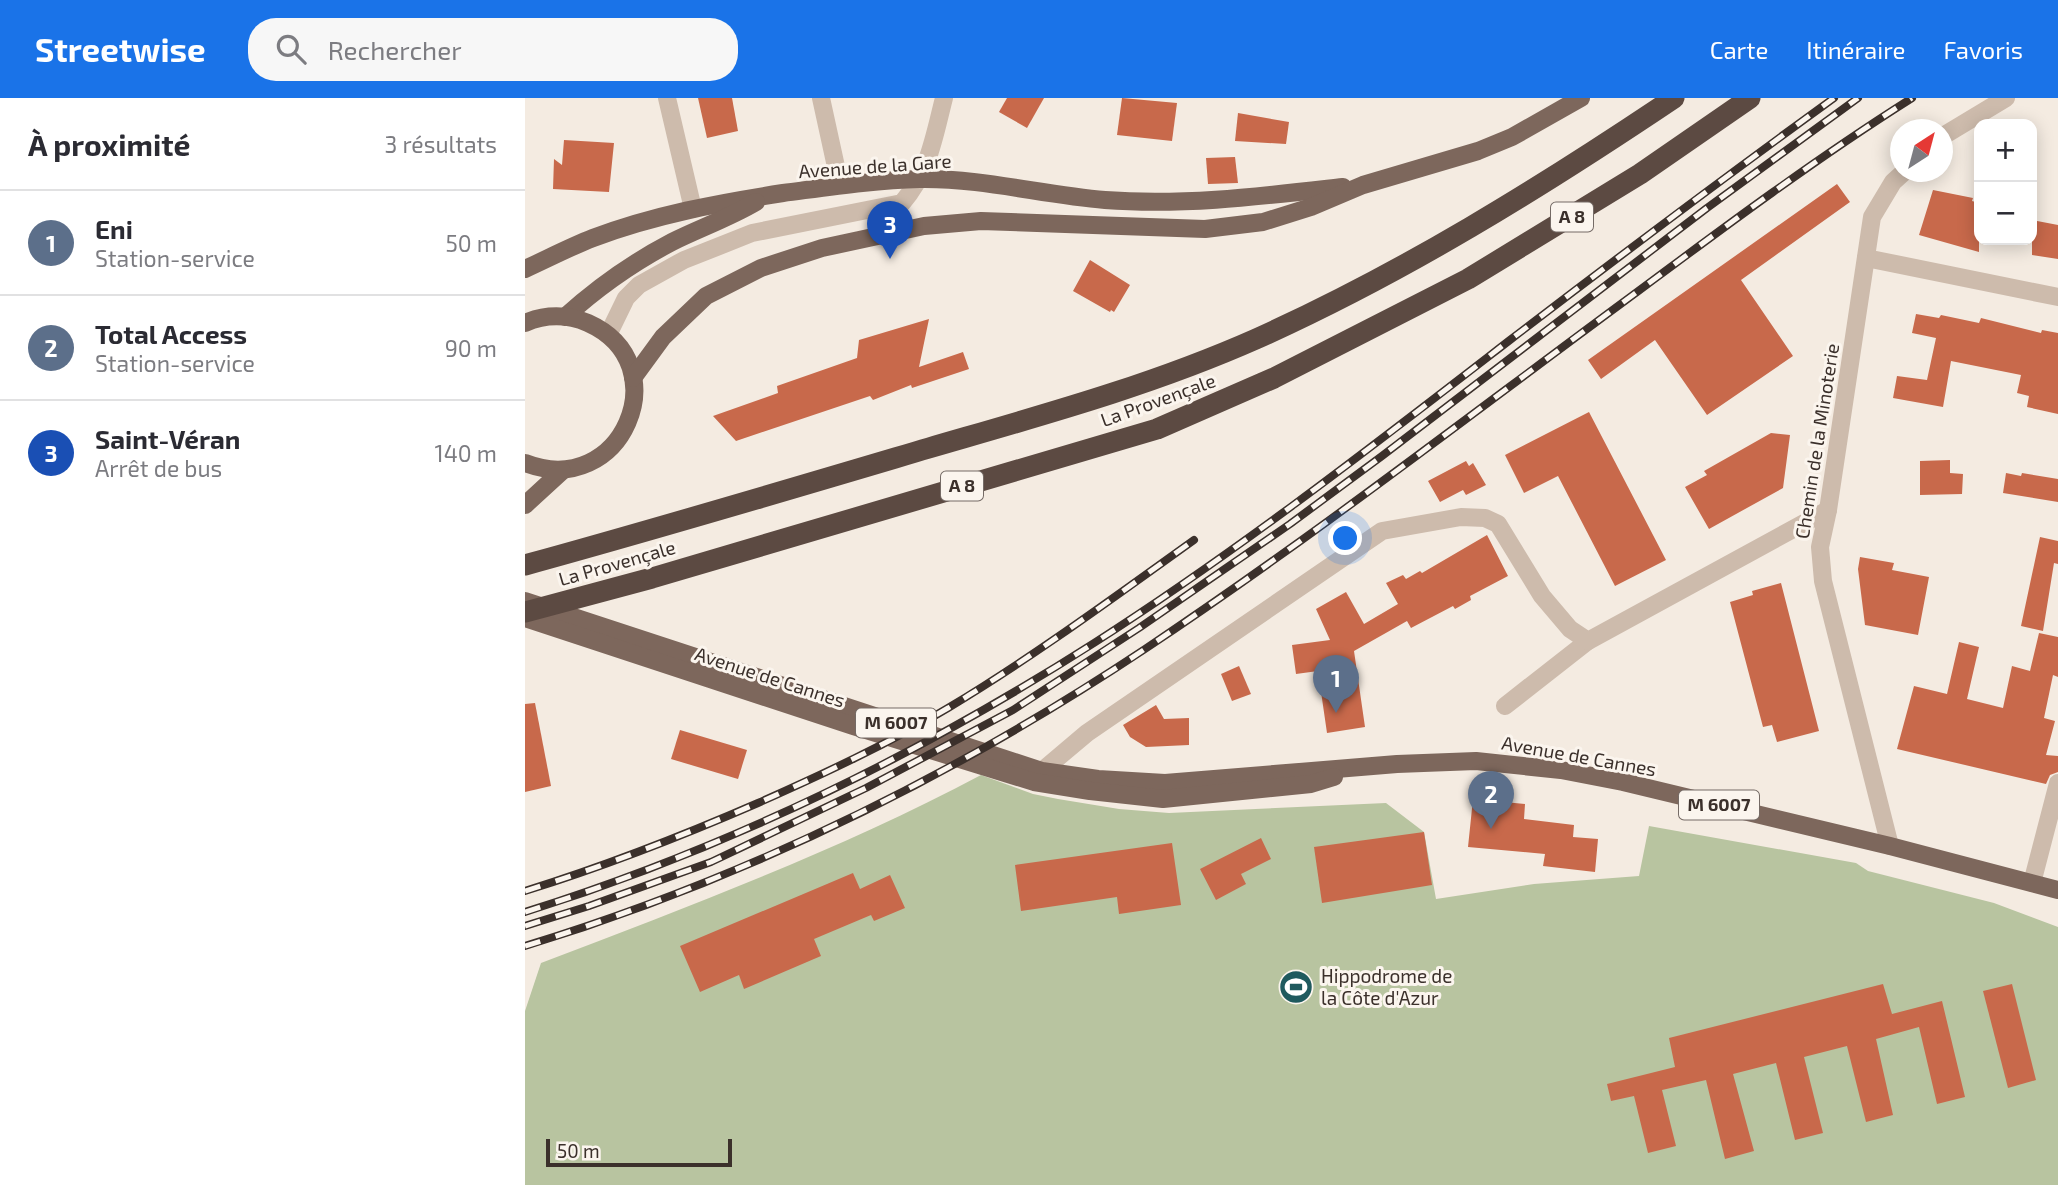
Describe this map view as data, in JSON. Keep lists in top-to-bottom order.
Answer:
{
  "streets": {
    "highway": ["A 8", "La Provençale"],
    "main road": ["Avenue de la Gare", "Avenue de Cannes", "M 6007"],
    "street": ["Chemin de la Minoterie"]
  },
  "crossings": [
    ["Chemin de la Minoterie", "Avenue de Cannes"]
  ],
  "places": {
    "sports": ["Hippodrome de la Côte d'Azur"]
  },
  "scale_bar": "50 m",
  "north": "top right",
  "page": {
    "header": "Streetwise",
    "search": "Rechercher",
    "nav": ["Carte", "Itinéraire", "Favoris"],
    "heading": ["À proximité", "3 résultats"],
    "map_buttons": ["+", "−"],
    "list": [
      {
        "mark": "1",
        "name": "Eni",
        "note": "Station-service",
        "value": "50 m"
      },
      {
        "mark": "2",
        "name": "Total Access",
        "note": "Station-service",
        "value": "90 m"
      },
      {
        "mark": "3",
        "name": "Saint-Véran",
        "note": "Arrêt de bus",
        "value": "140 m"
      }
    ],
    "pins": ["3", "1", "2"],
    "scale": "50 m"
  }
}
